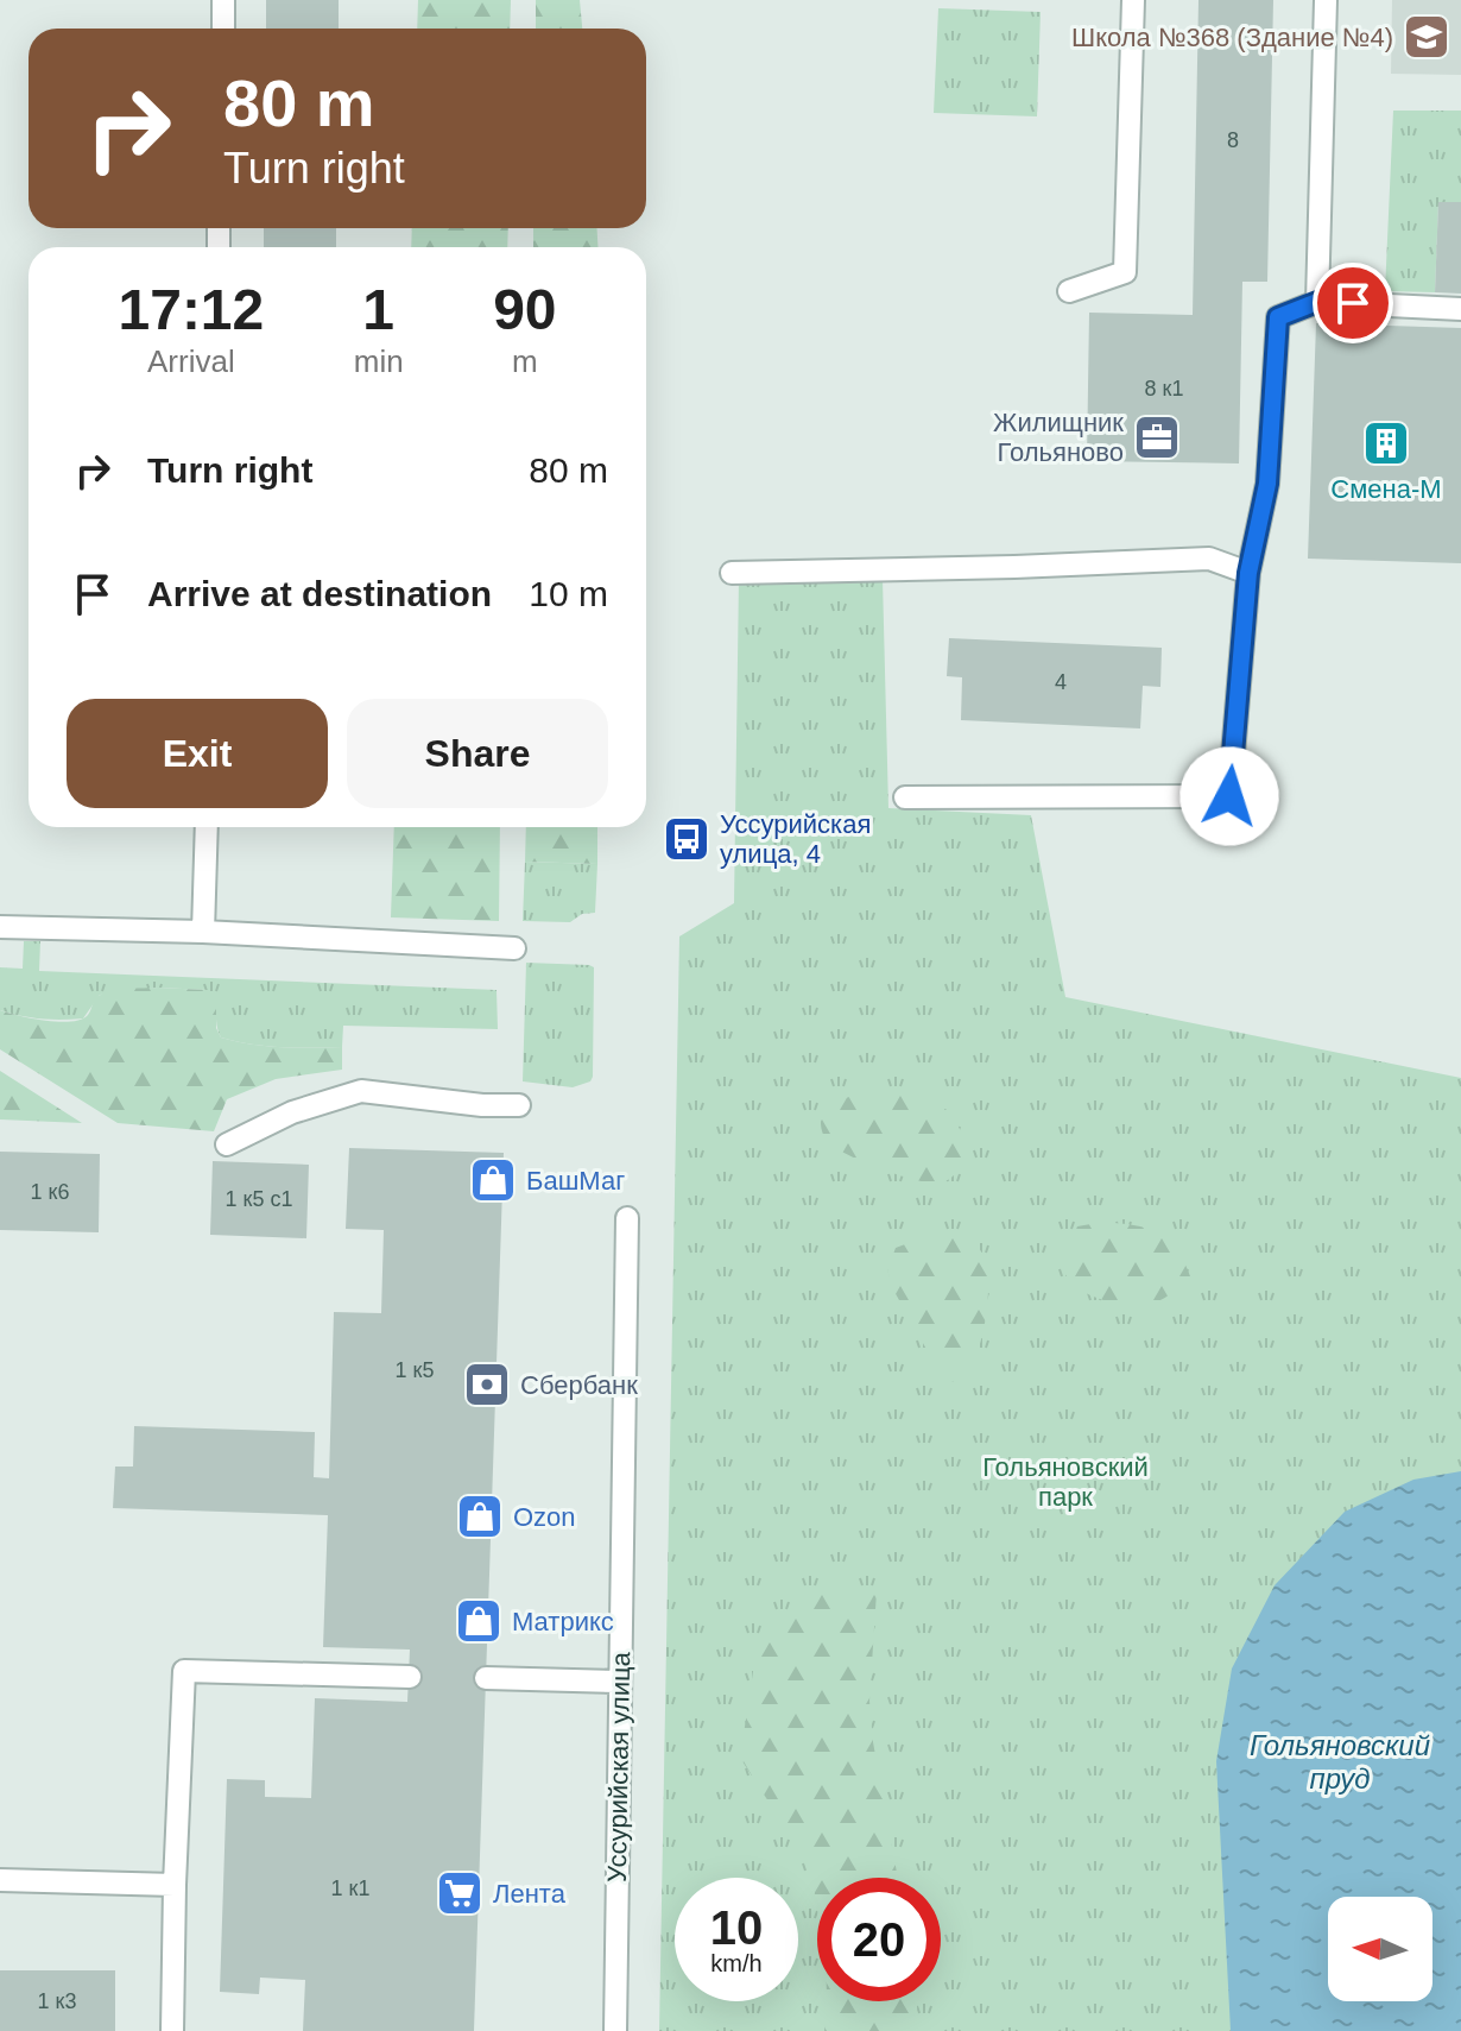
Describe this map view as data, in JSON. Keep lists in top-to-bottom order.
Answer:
{
  "streets": {
    "lane": ["Уссурийская улица"]
  },
  "water": ["Гольяновский пруд"],
  "parks": ["Гольяновcкий парк"],
  "places": {
    "school or university": ["Школа №368 (Здание №4)"],
    "office": ["Жилищник Гольяново"],
    "building": ["Смена-М"],
    "bus stop": ["Уссурийская улица, 4"],
    "shop": ["БашМаг", "Ozon", "Матрикс"],
    "bank": ["Сбербанк"],
    "supermarket": ["Лента"]
  },
  "house_numbers": [
    "8",
    "8 к1",
    "4",
    "1 к6",
    "1 к5 с1",
    "1 к5",
    "1 к1",
    "1 к3"
  ],
  "north": "left",
  "page": {
    "turn": ["80 m", "Turn right"],
    "eta": [
      "17:12",
      "Arrival",
      "1",
      "min",
      "90",
      "m"
    ],
    "list": [
      {
        "name": "Turn right",
        "value": "80 m"
      },
      {
        "name": "Arrive at destination",
        "value": "10 m"
      }
    ],
    "buttons": ["Exit", "Share"],
    "speed": "10 km/h",
    "limit": "20"
  }
}
